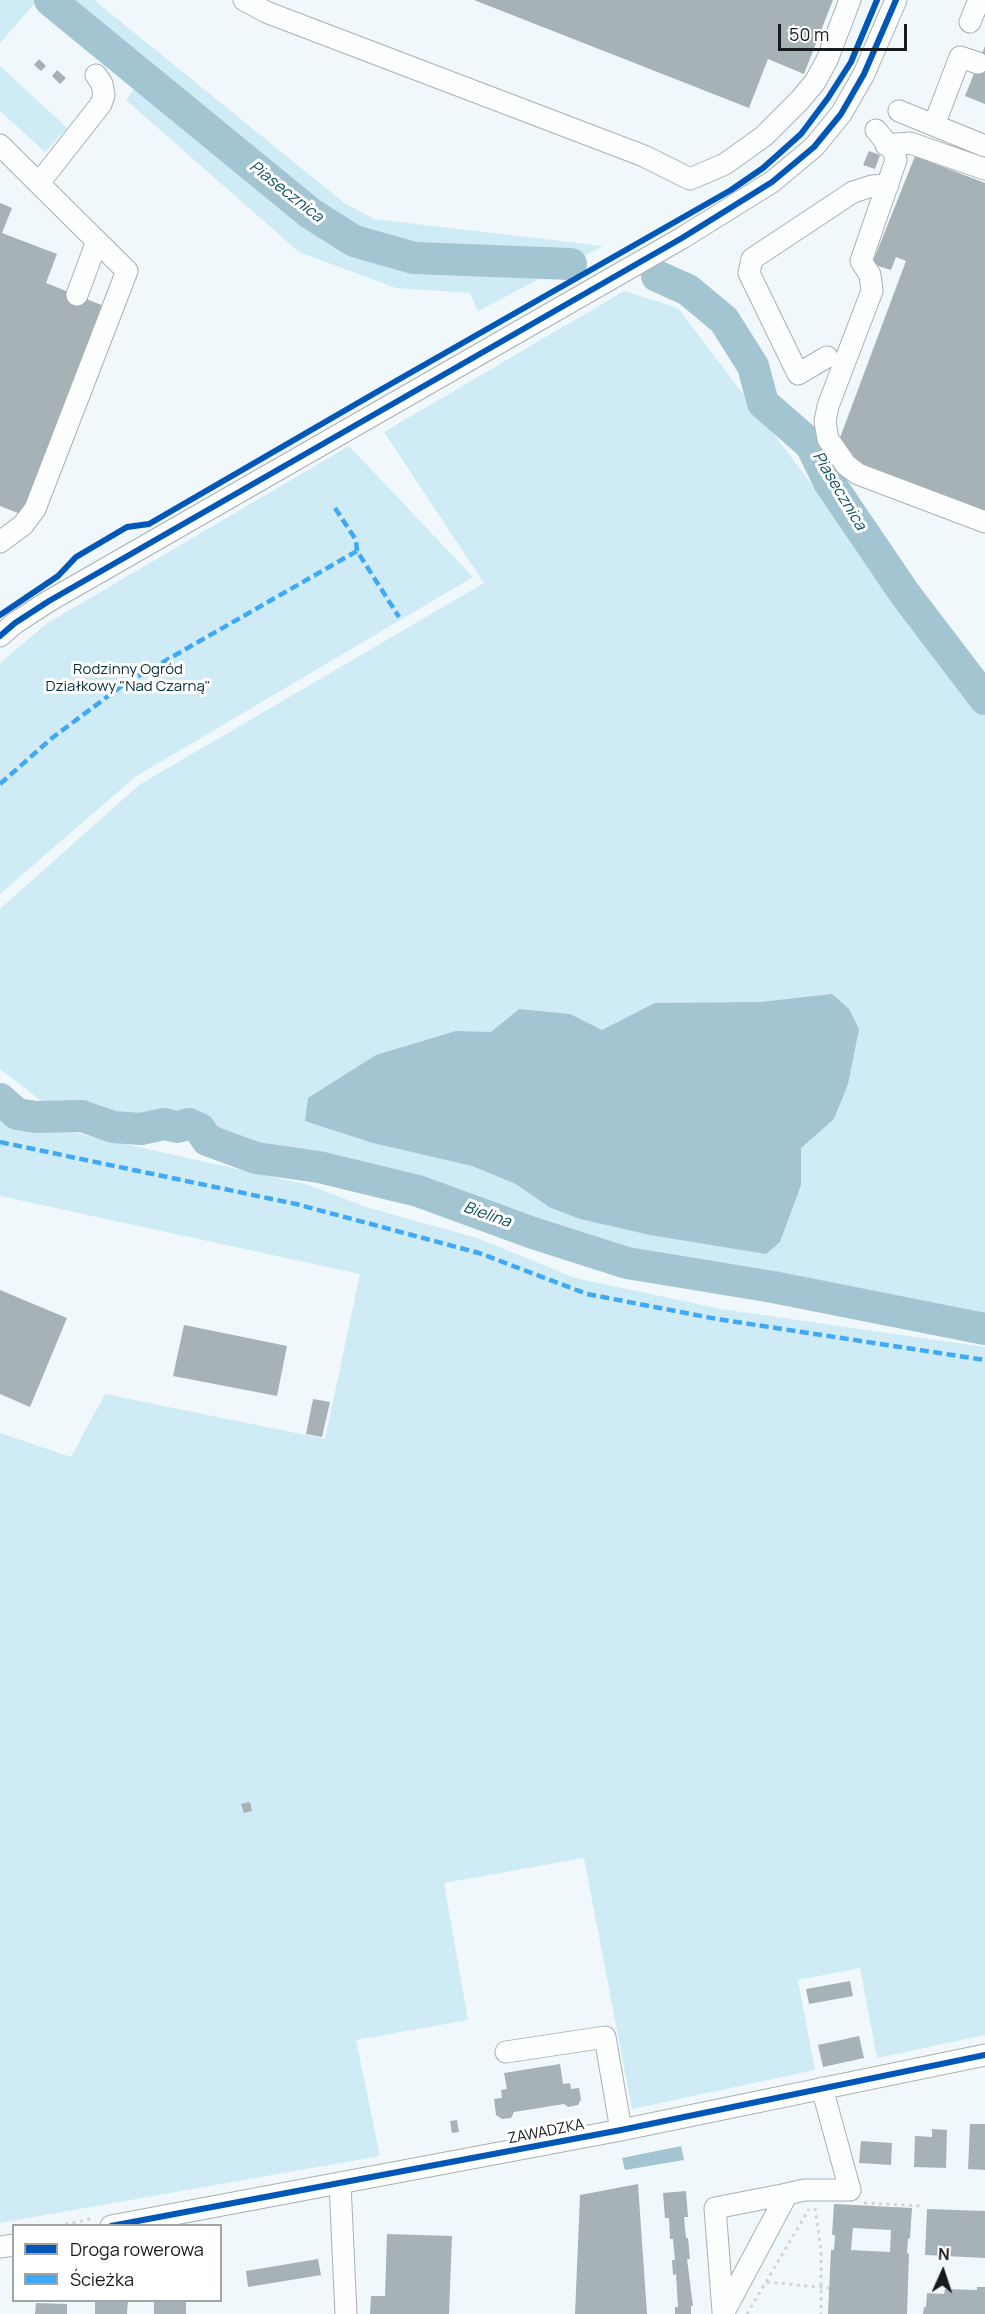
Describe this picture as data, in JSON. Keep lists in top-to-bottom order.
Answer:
{
  "streets": {
    "street": ["ZAWADZKA"]
  },
  "water": ["Piasecznica", "Bielina"],
  "parks": ["Rodzinny Ogród Działkowy \"Nad Czarną\""],
  "legend": ["Droga rowerowa", "Ścieżka"],
  "scale_bar": "50 m",
  "north": "top"
}
